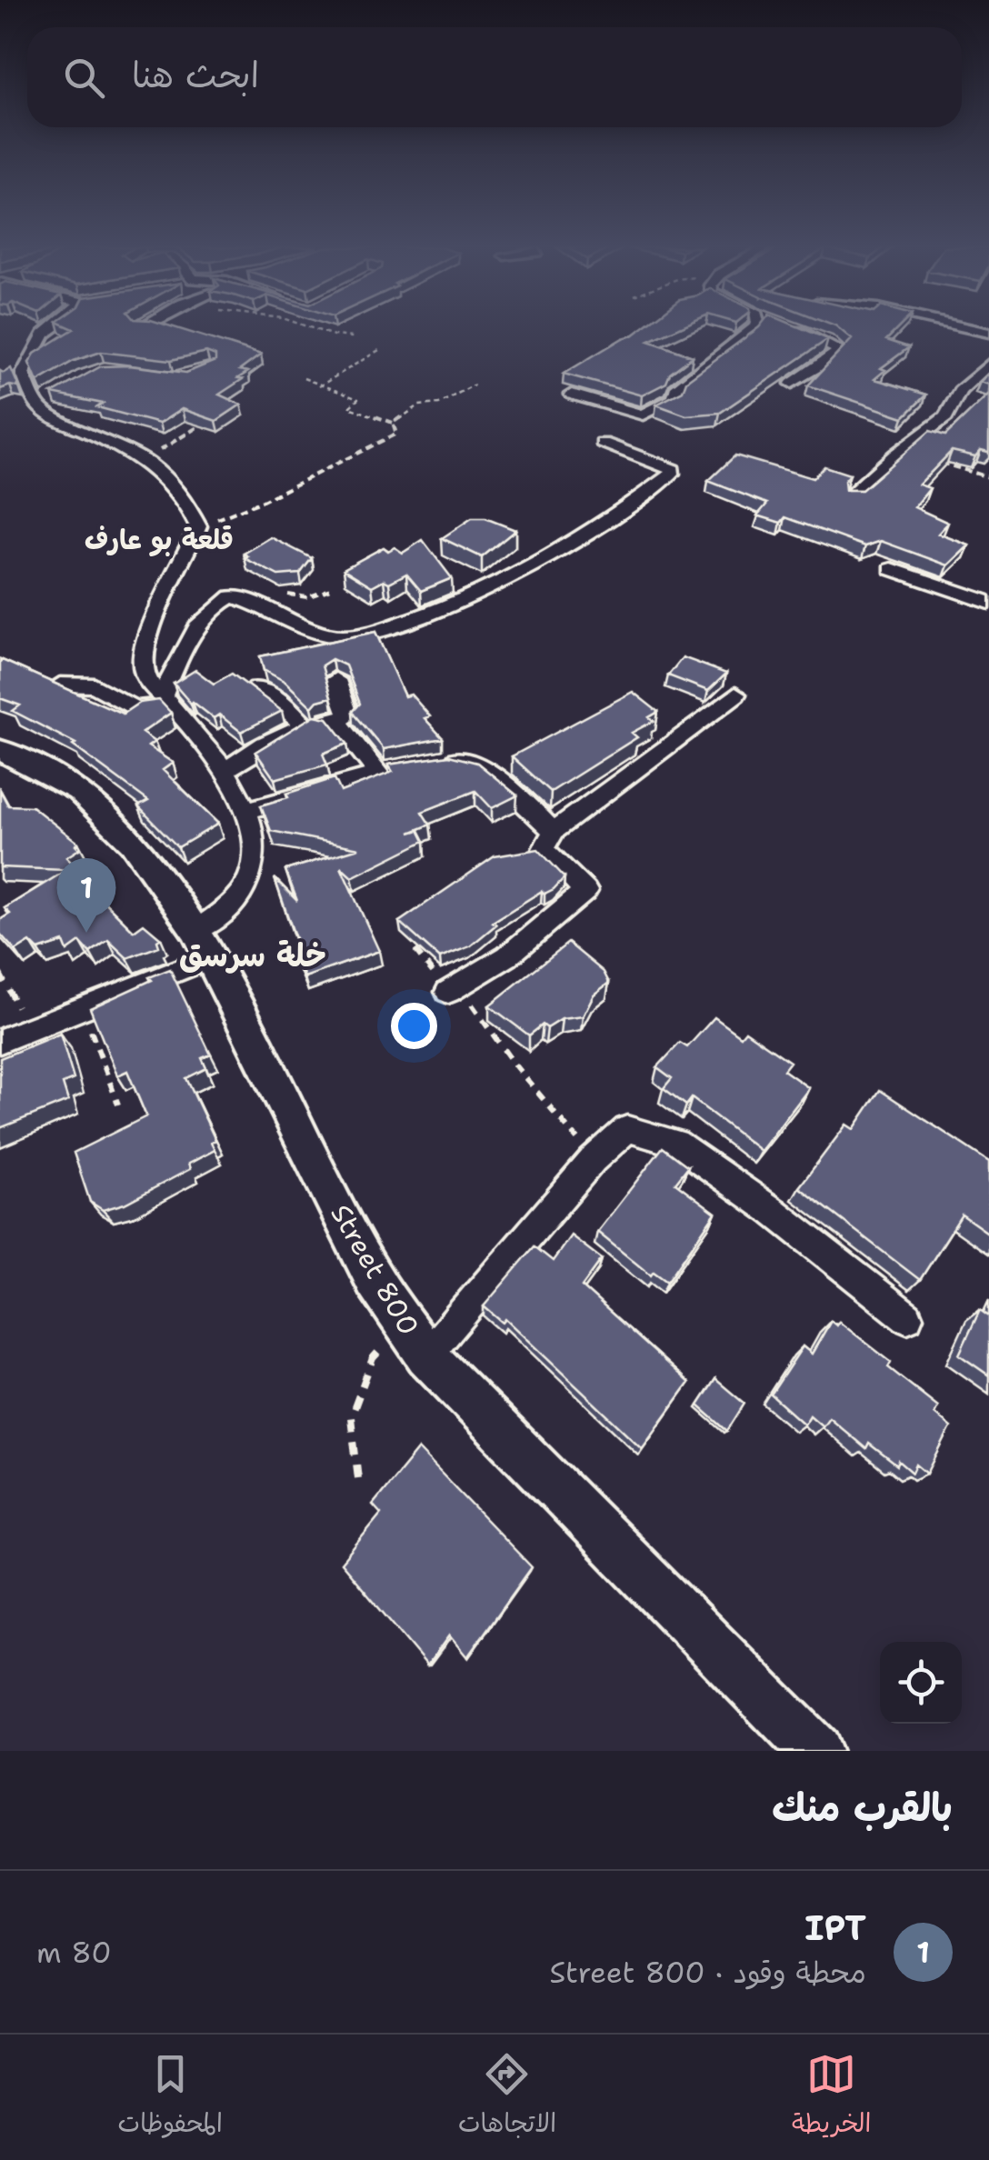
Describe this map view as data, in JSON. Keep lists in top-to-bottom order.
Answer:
{
  "streets": {
    "main road": ["Street 800"]
  },
  "districts": ["قلعة بو عارف", "خلة سرسق"],
  "page": {
    "search": "ابحث هنا",
    "pins": "1",
    "heading": "بالقرب منك",
    "list": [
      {
        "mark": "1",
        "name": "IPT",
        "note": "محطة وقود · Street 800",
        "value": "80 m"
      }
    ],
    "nav": ["الخريطة", "الاتجاهات", "المحفوظات"]
  }
}
